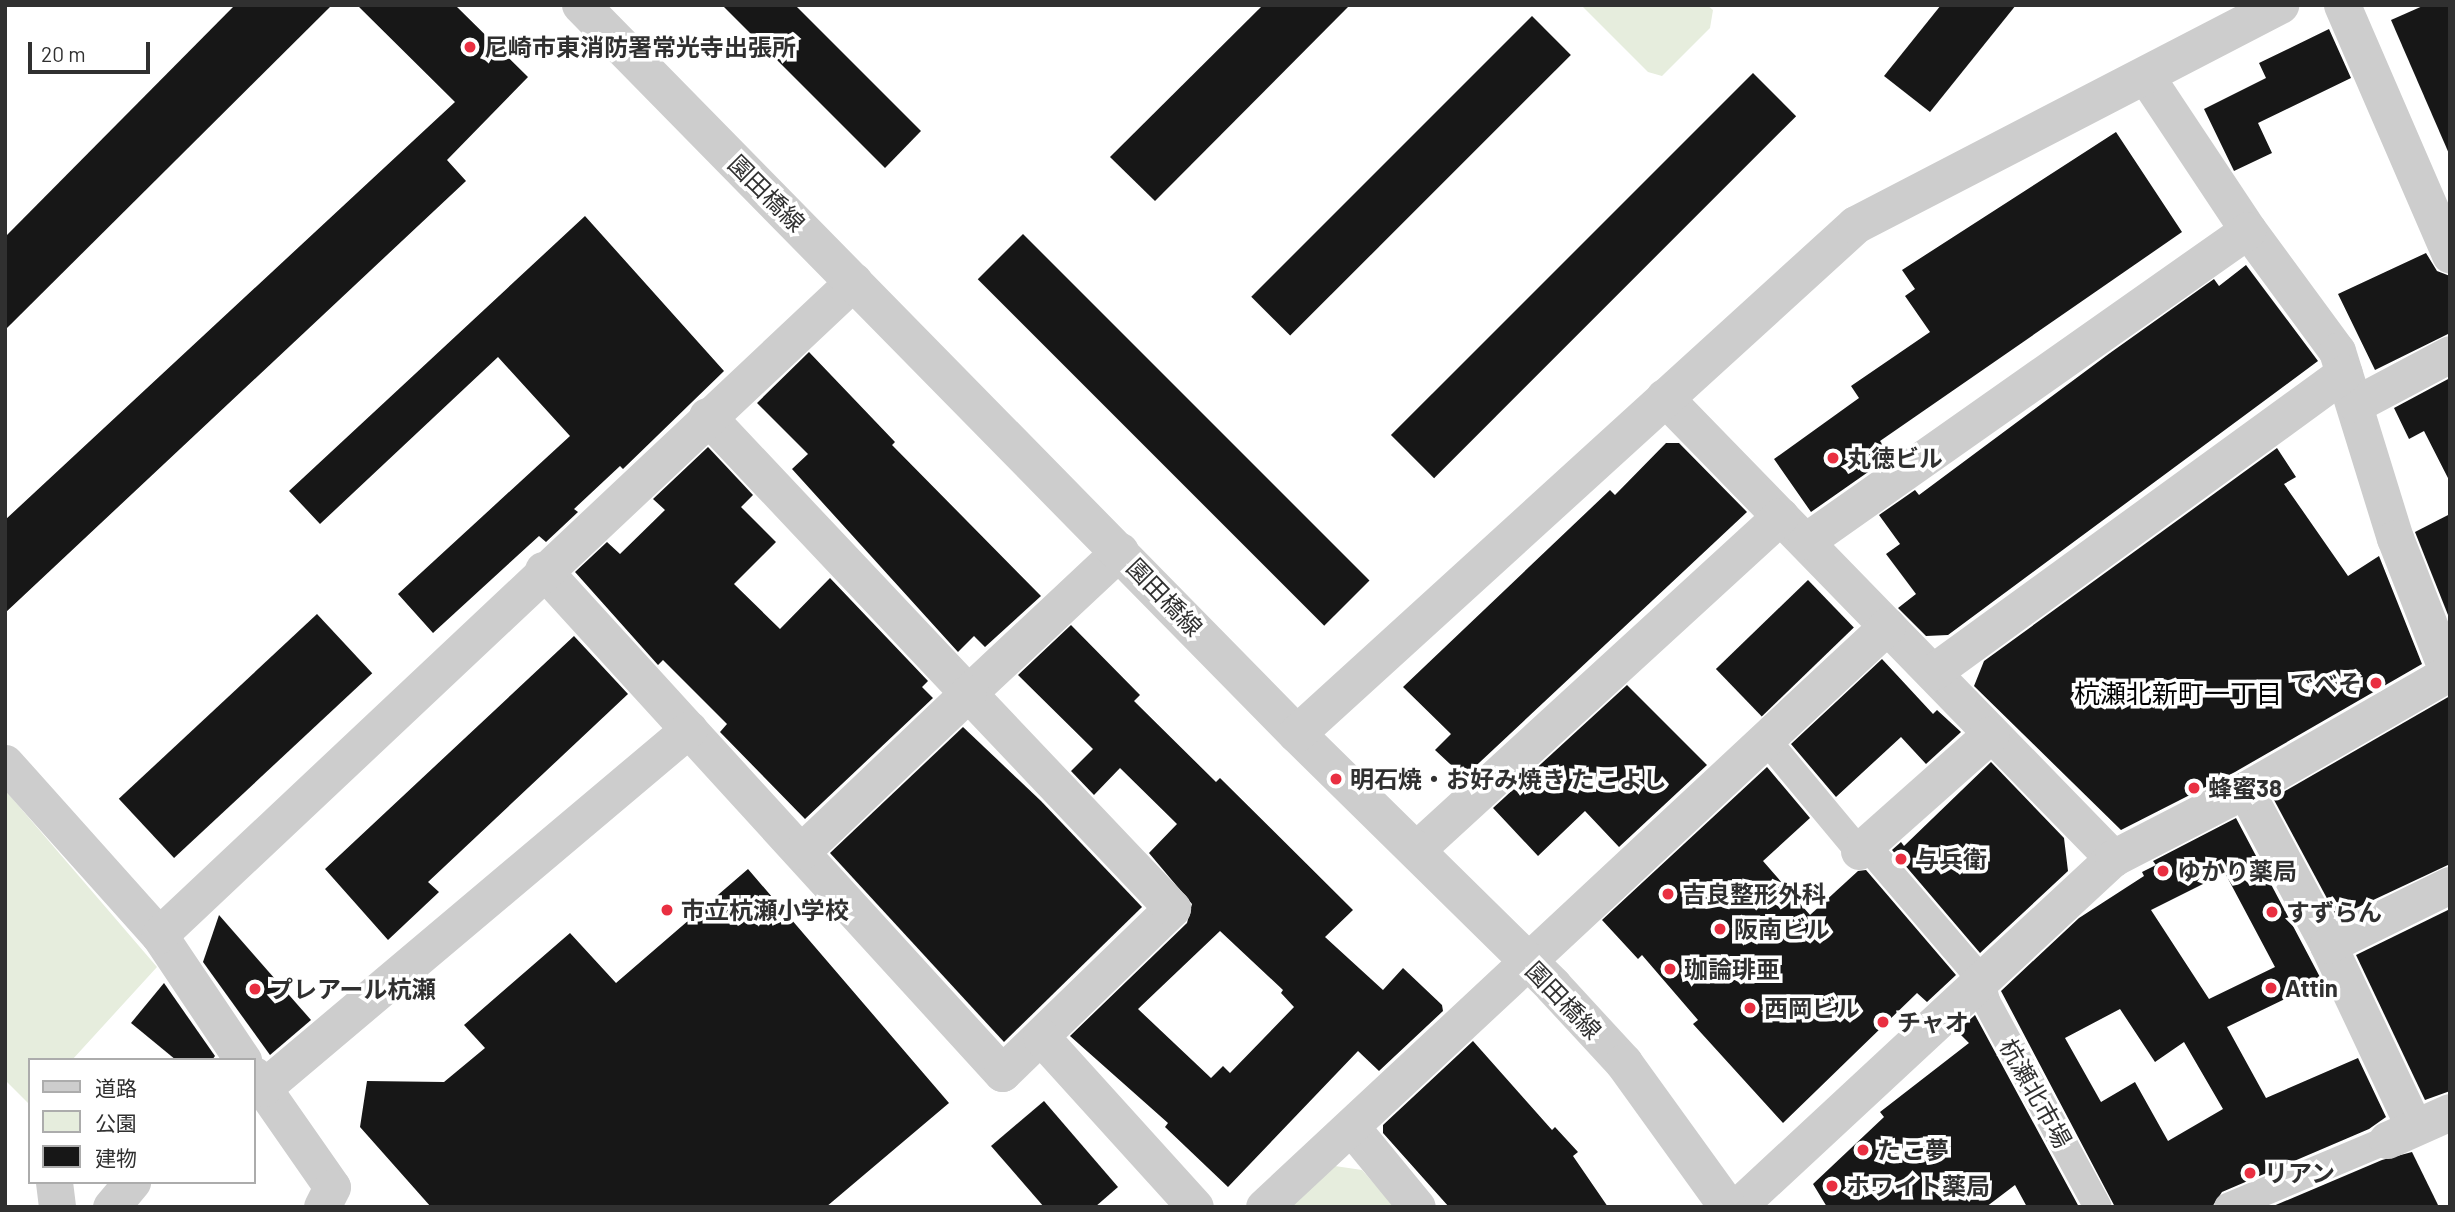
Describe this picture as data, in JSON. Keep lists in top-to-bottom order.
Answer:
{
  "streets": {
    "street": ["園田橋線", "杭瀬北市場"]
  },
  "districts": ["杭瀬北新町一丁目"],
  "places": [
    "尼崎市東消防署常光寺出張所",
    "丸徳ビル",
    "でべそ",
    "明石焼・お好み焼き たこよし",
    "蜂蜜38",
    "与兵衛",
    "ゆかり薬局",
    "吉良整形外科",
    "市立杭瀬小学校",
    "すずらん",
    "阪南ビル",
    "珈論琲亜",
    "Attin",
    "プレアール杭瀬",
    "西岡ビル",
    "チャオ",
    "たこ夢",
    "リアン",
    "ホワイト薬局"
  ],
  "legend": ["道路", "公園", "建物"],
  "scale_bar": "20 m"
}
